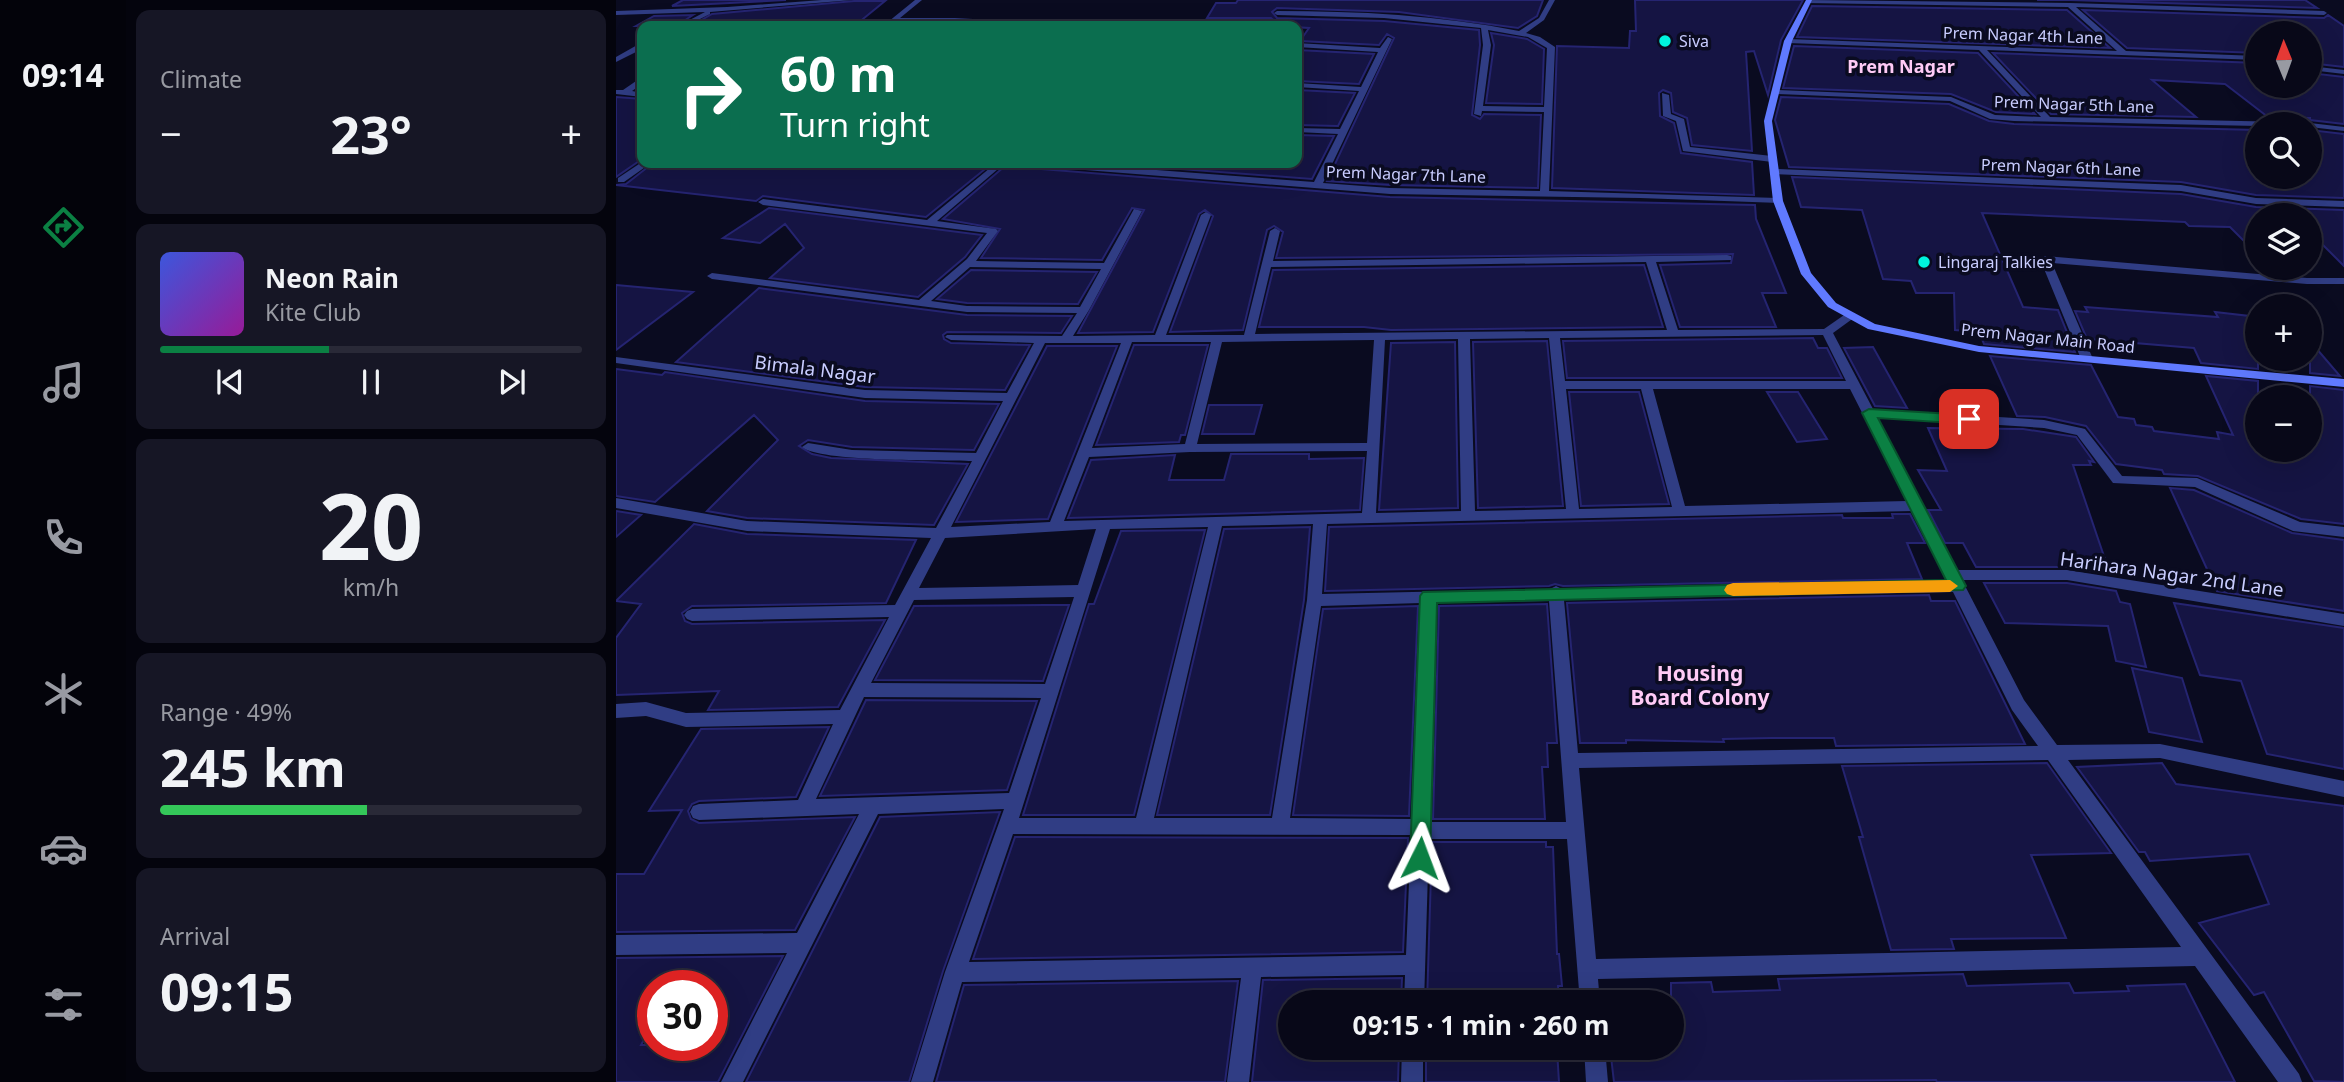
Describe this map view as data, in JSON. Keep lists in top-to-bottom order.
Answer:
{
  "streets": {
    "street": [
      "Prem Nagar 4th Lane",
      "Prem Nagar 5th Lane",
      "Prem Nagar 6th Lane",
      "Prem Nagar 7th Lane",
      "Prem Nagar Main Road",
      "Bimala Nagar",
      "Harihara Nagar 2nd Lane"
    ]
  },
  "crossings": [
    ["Prem Nagar 4th Lane", "Prem Nagar Main Road"],
    ["Prem Nagar 5th Lane", "Prem Nagar Main Road"],
    ["Prem Nagar 6th Lane", "Prem Nagar Main Road"],
    ["Prem Nagar 7th Lane", "Prem Nagar Main Road"]
  ],
  "districts": ["Prem Nagar", "Housing Board Colony"],
  "places": ["Siva", "Lingaraj Talkies"],
  "north": "top",
  "page": {
    "tabs": "09:14",
    "tile": [
      "Climate",
      ["20", "km/h"],
      ["Range · 49%", "245 km"],
      ["Arrival", "09:15"]
    ],
    "map_buttons": ["+", "−"],
    "turn": ["60 m", "Turn right"],
    "heat": ["−", "23°", "+"],
    "song": ["Neon Rain", "Kite Club"],
    "limit": "30",
    "trip": "09:15 · 1 min · 260 m"
  }
}
